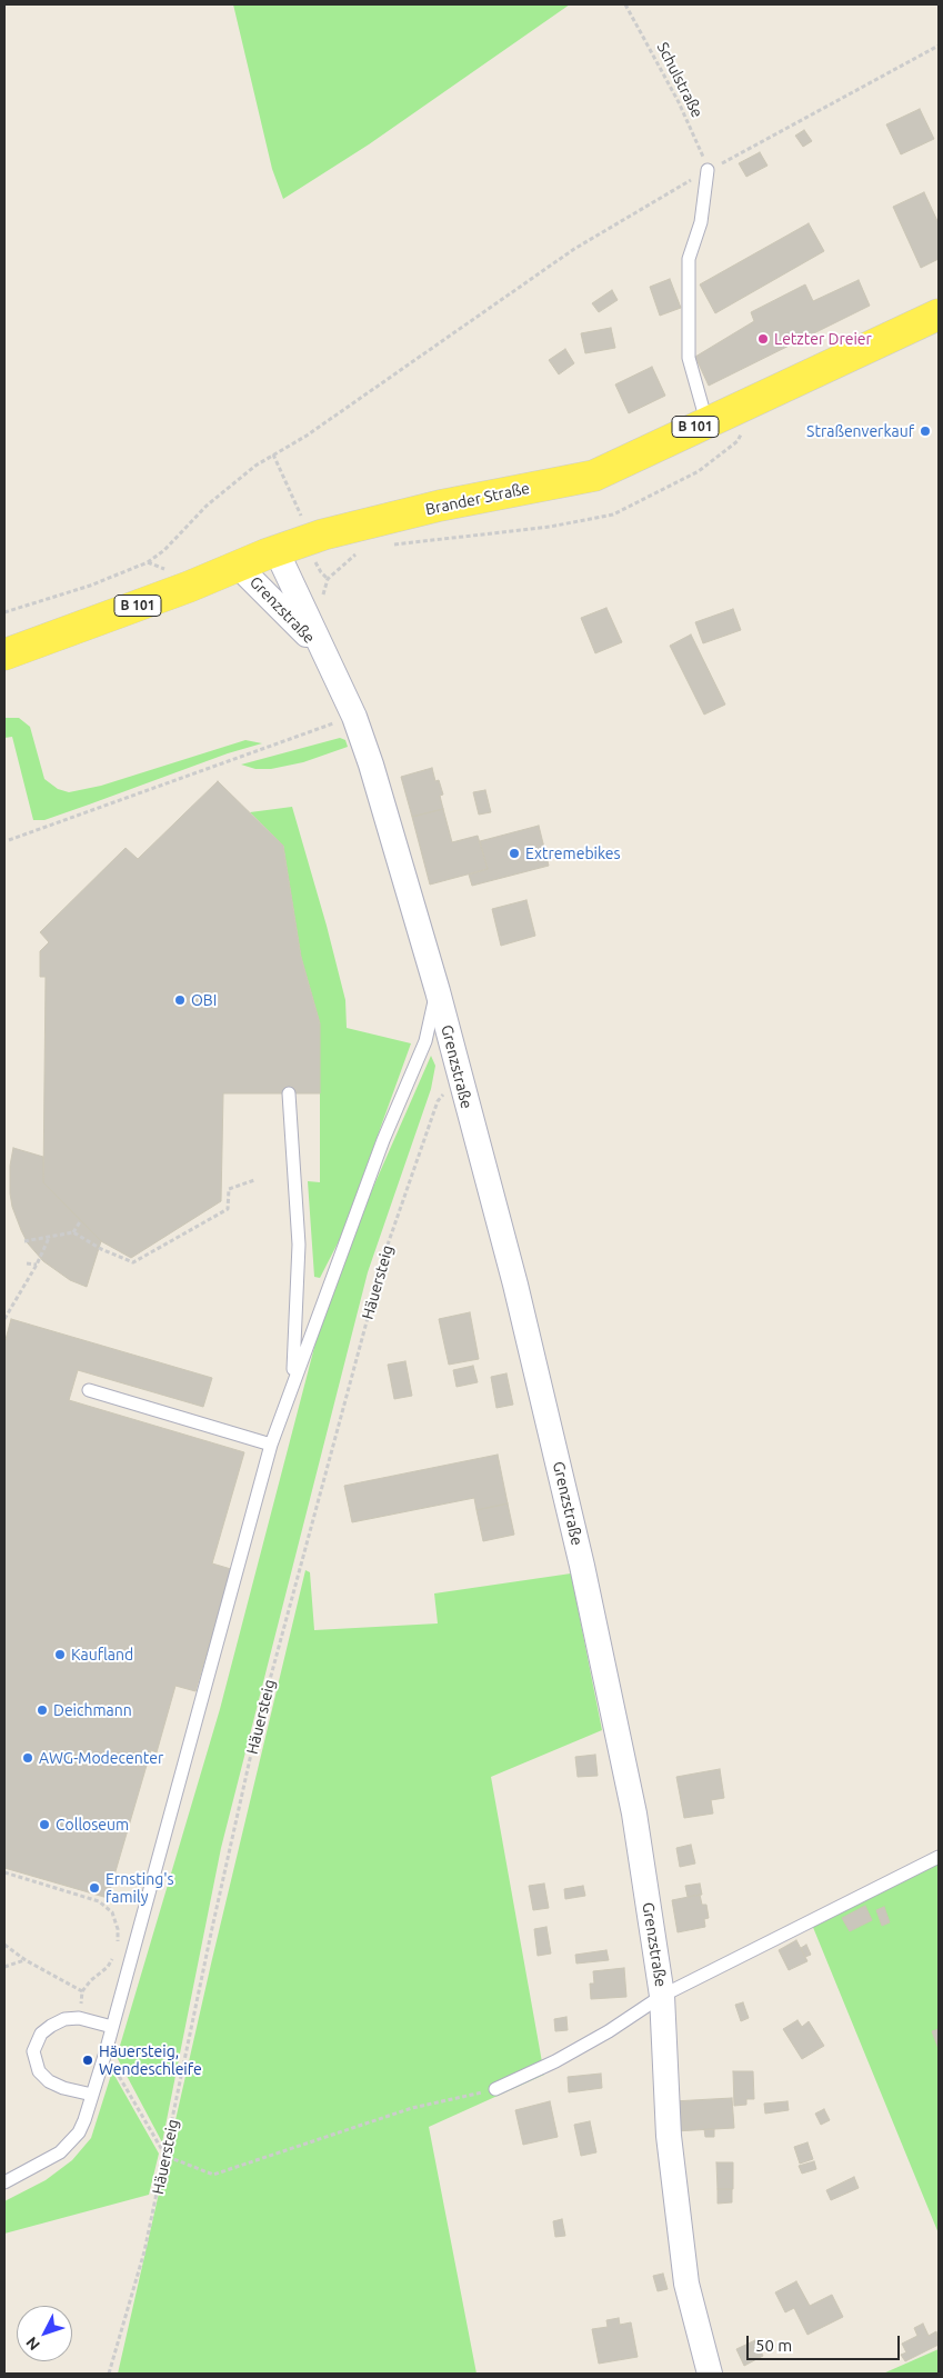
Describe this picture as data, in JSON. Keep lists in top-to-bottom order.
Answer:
{
  "streets": {
    "main road": ["B 101", "Brander Straße"],
    "street": ["Grenzstraße"],
    "path": ["Schulstraße", "Häuersteig"]
  },
  "crossings": [
    ["Brander Straße", "Grenzstraße"],
    ["Grenzstraße", "Häuersteig"]
  ],
  "places": [
    "Letzter Dreier",
    "Straßenverkauf",
    "Extremebikes",
    "OBI",
    "Kaufland",
    "Deichmann",
    "AWG-Modecenter",
    "Colloseum",
    "Ernsting's family",
    "Häuersteig, Wendeschleife"
  ],
  "scale_bar": "50 m",
  "north": "bottom left"
}
